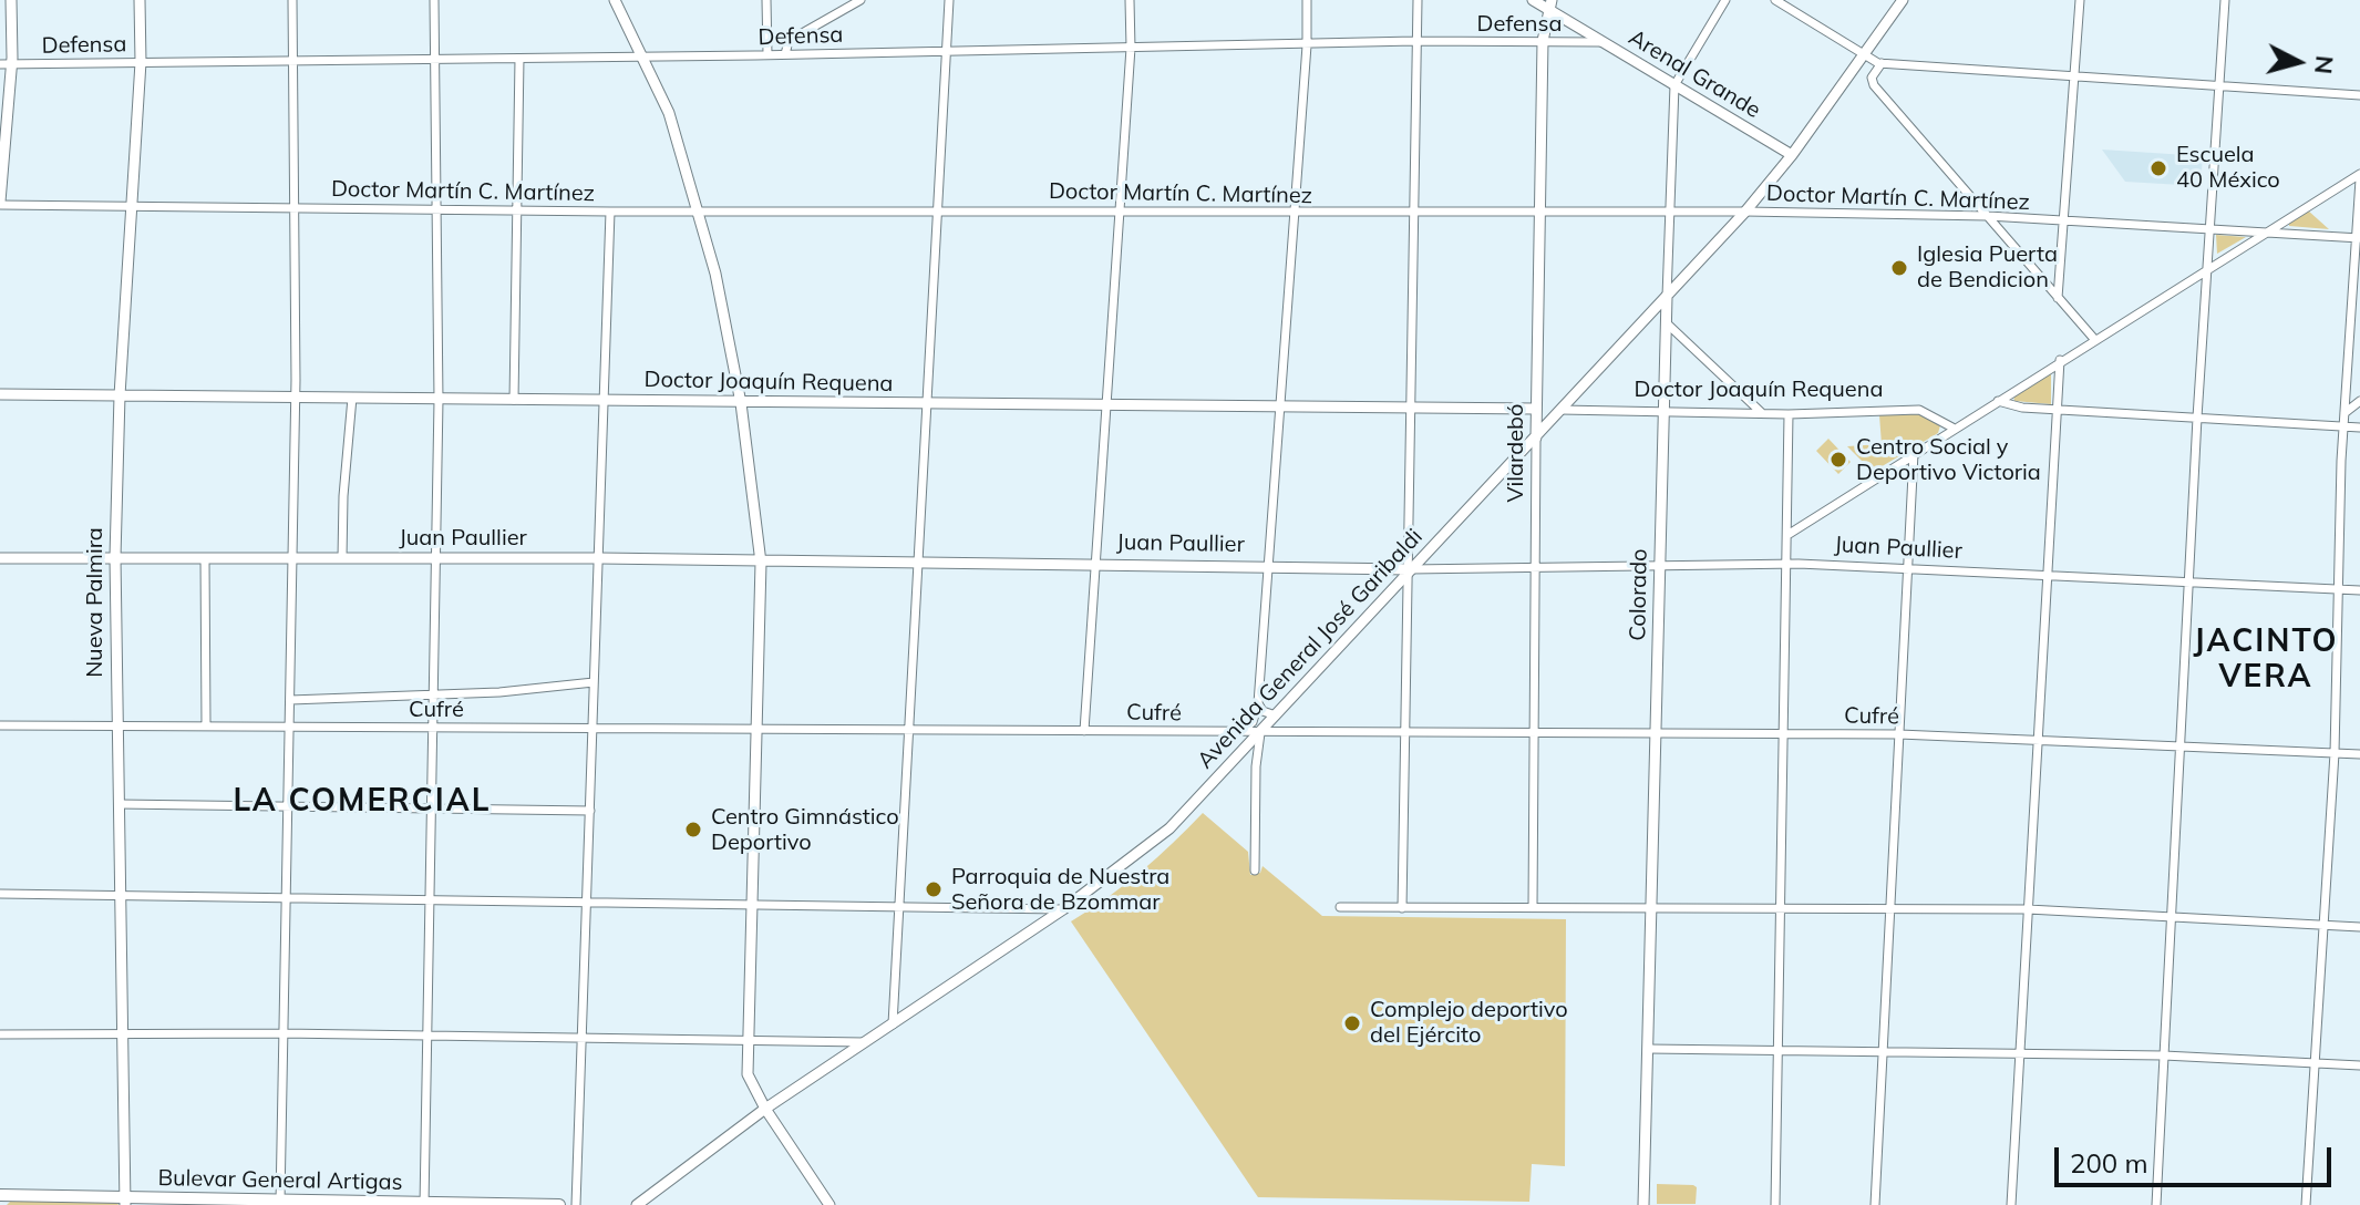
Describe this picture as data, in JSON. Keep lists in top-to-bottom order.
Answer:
{
  "streets": {
    "main road": ["Bulevar General Artigas"],
    "street": [
      "Defensa",
      "Arenal Grande",
      "Doctor Martín C. Martínez",
      "Doctor Joaquín Requena",
      "Vilardebó",
      "Juan Paullier",
      "Colorado",
      "Nueva Palmira",
      "Avenida General José Garibaldi",
      "Cufré"
    ]
  },
  "crossings": [
    ["Defensa", "Arenal Grande"],
    ["Defensa", "Vilardebó"],
    ["Defensa", "Nueva Palmira"],
    ["Arenal Grande", "Vilardebó"],
    ["Arenal Grande", "Colorado"],
    ["Arenal Grande", "Avenida General José Garibaldi"],
    ["Doctor Martín C. Martínez", "Vilardebó"],
    ["Doctor Martín C. Martínez", "Colorado"],
    ["Doctor Martín C. Martínez", "Nueva Palmira"],
    ["Doctor Martín C. Martínez", "Avenida General José Garibaldi"],
    ["Doctor Joaquín Requena", "Vilardebó"],
    ["Doctor Joaquín Requena", "Colorado"],
    ["Doctor Joaquín Requena", "Nueva Palmira"],
    ["Doctor Joaquín Requena", "Avenida General José Garibaldi"],
    ["Vilardebó", "Juan Paullier"],
    ["Vilardebó", "Avenida General José Garibaldi"],
    ["Vilardebó", "Cufré"],
    ["Juan Paullier", "Colorado"],
    ["Juan Paullier", "Nueva Palmira"],
    ["Juan Paullier", "Avenida General José Garibaldi"],
    ["Colorado", "Avenida General José Garibaldi"],
    ["Colorado", "Cufré"],
    ["Nueva Palmira", "Cufré"],
    ["Nueva Palmira", "Bulevar General Artigas"],
    ["Avenida General José Garibaldi", "Cufré"]
  ],
  "districts": ["JACINTO VERA", "LA COMERCIAL"],
  "places": [
    "Escuela 40 México",
    "Iglesia Puerta de Bendicion",
    "Centro Social y Deportivo Victoria",
    "Centro Gimnástico Deportivo",
    "Parroquia de Nuestra Señora de Bzommar",
    "Complejo deportivo del Ejército"
  ],
  "scale_bar": "200 m",
  "north": "right"
}
